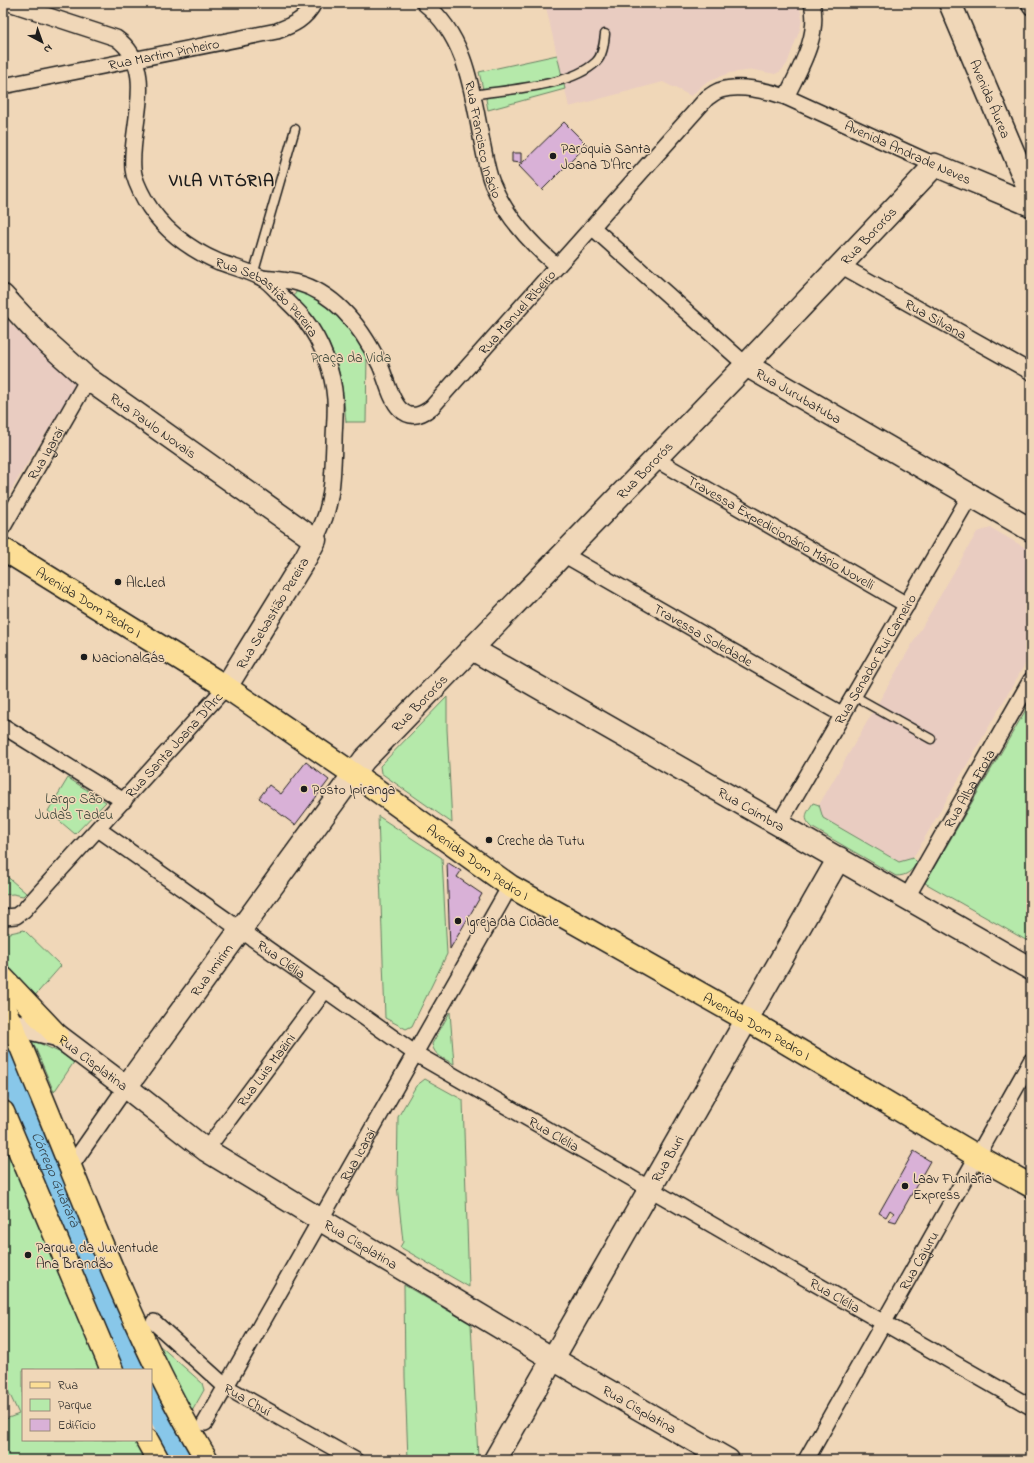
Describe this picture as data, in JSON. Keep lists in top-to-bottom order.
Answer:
{
  "streets": {
    "main road": ["Avenida Dom Pedro I"],
    "street": [
      "Rua Martim Pinheiro",
      "Avenida Áurea",
      "Rua Francisco Inácio",
      "Avenida Andrade Neves",
      "Rua Bororós",
      "Rua Sebastião Pereira",
      "Rua Manuel Ribeiro",
      "Rua Silvana",
      "Rua Jurubatuba",
      "Rua Paulo Novais",
      "Rua Igaraí",
      "Travessa Expedicionário Mário Novelli",
      "Travessa Soledade",
      "Rua Senador Rui Carneiro",
      "Rua Santa Joana D'Arc",
      "Rua Alba Frota",
      "Rua Coimbra",
      "Rua Clélia",
      "Rua Imirim",
      "Rua Cisplatina",
      "Rua Luis Mazini",
      "Rua Icaraí",
      "Rua Buri",
      "Rua Cajuru",
      "Rua Chuí"
    ]
  },
  "crossings": [
    ["Rua Martim Pinheiro", "Rua Sebastião Pereira"],
    ["Rua Francisco Inácio", "Rua Manuel Ribeiro"],
    ["Avenida Andrade Neves", "Rua Bororós"],
    ["Avenida Andrade Neves", "Rua Manuel Ribeiro"],
    ["Rua Bororós", "Rua Silvana"],
    ["Rua Bororós", "Rua Jurubatuba"],
    ["Rua Bororós", "Travessa Expedicionário Mário Novelli"],
    ["Rua Bororós", "Avenida Dom Pedro I"],
    ["Rua Bororós", "Travessa Soledade"],
    ["Rua Bororós", "Rua Coimbra"],
    ["Rua Bororós", "Rua Imirim"],
    ["Rua Sebastião Pereira", "Rua Manuel Ribeiro"],
    ["Rua Sebastião Pereira", "Rua Paulo Novais"],
    ["Rua Sebastião Pereira", "Avenida Dom Pedro I"],
    ["Rua Sebastião Pereira", "Rua Santa Joana D'Arc"],
    ["Rua Manuel Ribeiro", "Rua Jurubatuba"],
    ["Rua Jurubatuba", "Rua Senador Rui Carneiro"],
    ["Rua Paulo Novais", "Rua Igaraí"],
    ["Travessa Expedicionário Mário Novelli", "Rua Senador Rui Carneiro"],
    ["Avenida Dom Pedro I", "Rua Santa Joana D'Arc"],
    ["Avenida Dom Pedro I", "Rua Imirim"],
    ["Avenida Dom Pedro I", "Rua Icaraí"],
    ["Avenida Dom Pedro I", "Rua Buri"],
    ["Avenida Dom Pedro I", "Rua Cajuru"],
    ["Travessa Soledade", "Rua Senador Rui Carneiro"],
    ["Rua Senador Rui Carneiro", "Rua Coimbra"],
    ["Rua Santa Joana D'Arc", "Rua Clélia"],
    ["Rua Alba Frota", "Rua Coimbra"],
    ["Rua Coimbra", "Rua Buri"],
    ["Rua Clélia", "Rua Imirim"],
    ["Rua Clélia", "Rua Luis Mazini"],
    ["Rua Clélia", "Rua Icaraí"],
    ["Rua Clélia", "Rua Buri"],
    ["Rua Clélia", "Rua Cajuru"],
    ["Rua Imirim", "Rua Cisplatina"],
    ["Rua Cisplatina", "Rua Luis Mazini"],
    ["Rua Cisplatina", "Rua Icaraí"],
    ["Rua Cisplatina", "Rua Buri"],
    ["Rua Icaraí", "Rua Chuí"]
  ],
  "districts": ["VILA VITÓRIA"],
  "water": ["Córrego Guarará"],
  "parks": ["Praça da Vida", "Largo São Judas Tadeu"],
  "places": [
    "Paróquia Santa Joana D'Arc",
    "Alc.Led",
    "NacionalGás",
    "Posto Ipiranga",
    "Creche da Tutu",
    "Igreja da Cidade",
    "Laav Funilaria Express",
    "Parque da Juventude Ana Brandão"
  ],
  "legend": ["Rua", "Parque", "Edifício"],
  "north": "bottom right"
}
